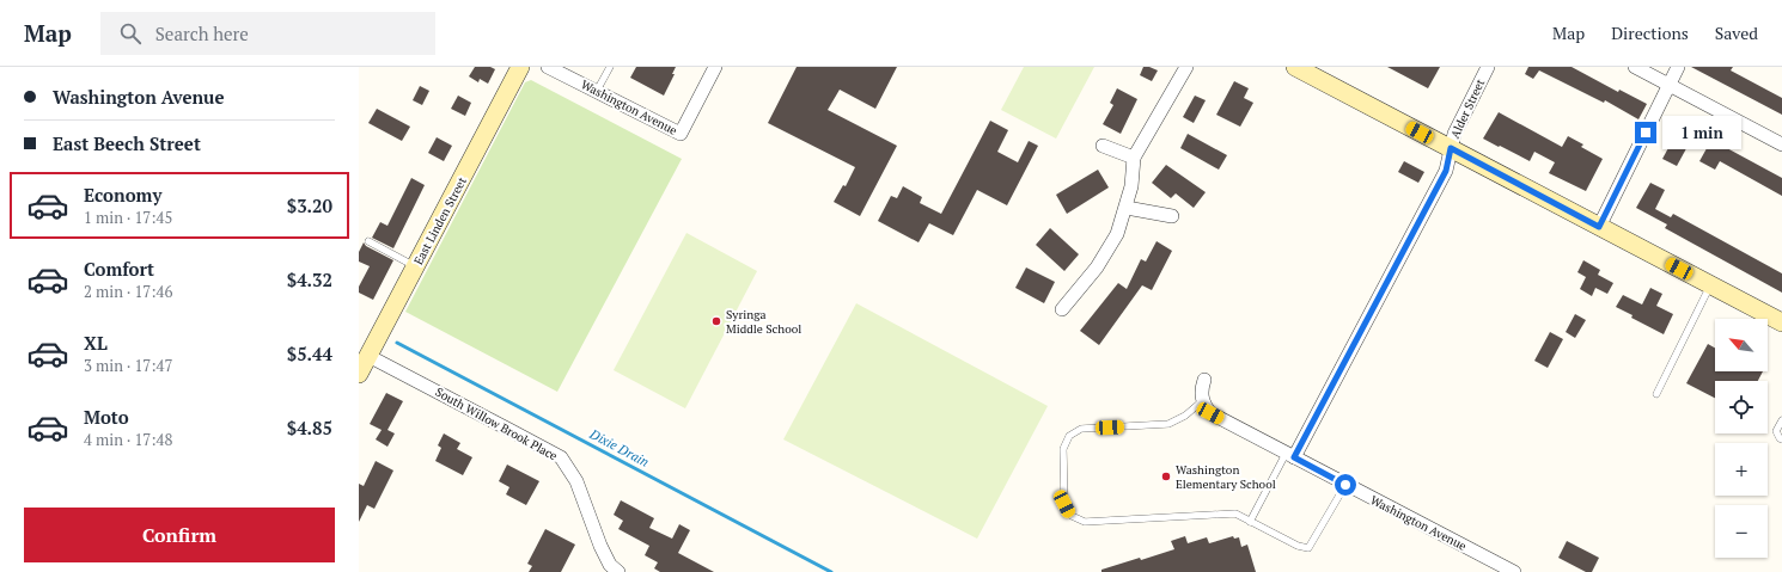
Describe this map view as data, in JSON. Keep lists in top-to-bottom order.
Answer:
{
  "streets": {
    "street": [
      "Washington Avenue",
      "Alder Street",
      "East Linden Street",
      "South Willow Brook Place"
    ]
  },
  "crossings": [
    ["Washington Avenue", "Alder Street"],
    ["East Linden Street", "South Willow Brook Place"]
  ],
  "water": ["Dixie Drain"],
  "places": ["Syringa Middle School", "Washington Elementary School"],
  "north": "top left",
  "page": {
    "header": "Map",
    "search": "Search here",
    "nav": ["Map", "Directions", "Saved"],
    "banner": ["Washington Avenue", "East Beech Street"],
    "bubble": "1 min",
    "list": [
      {
        "name": "Economy",
        "note": "1 min · 17:45",
        "value": "$3.20"
      },
      {
        "name": "Comfort",
        "note": "2 min · 17:46",
        "value": "$4.32"
      },
      {
        "name": "XL",
        "note": "3 min · 17:47",
        "value": "$5.44"
      },
      {
        "name": "Moto",
        "note": "4 min · 17:48",
        "value": "$4.85"
      }
    ],
    "map_buttons": ["+", "−"],
    "buttons": "Confirm"
  }
}
